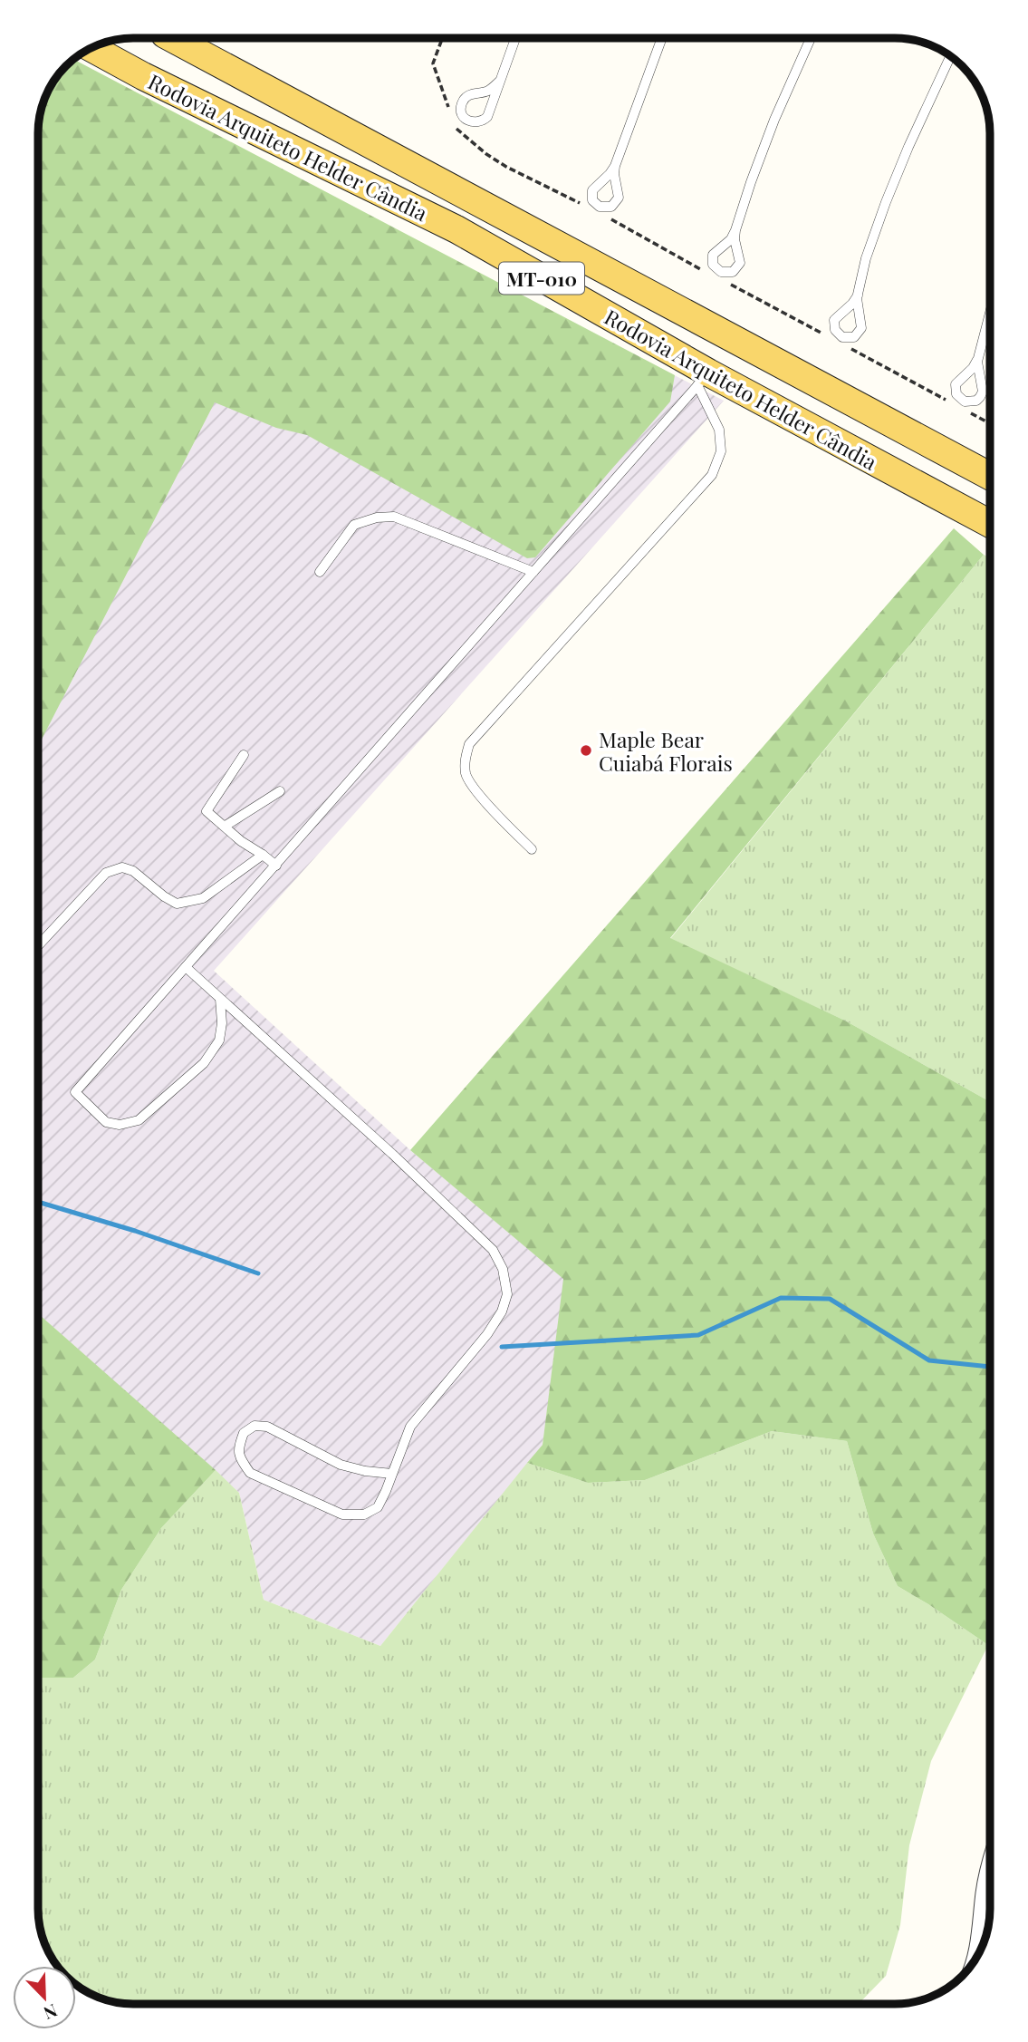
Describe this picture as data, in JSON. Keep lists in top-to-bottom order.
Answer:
{
  "streets": {
    "main road": ["Rodovia Arquiteto Helder Cândia", "MT-010"]
  },
  "places": ["Maple Bear Cuiabá Florais"],
  "north": "bottom right"
}
